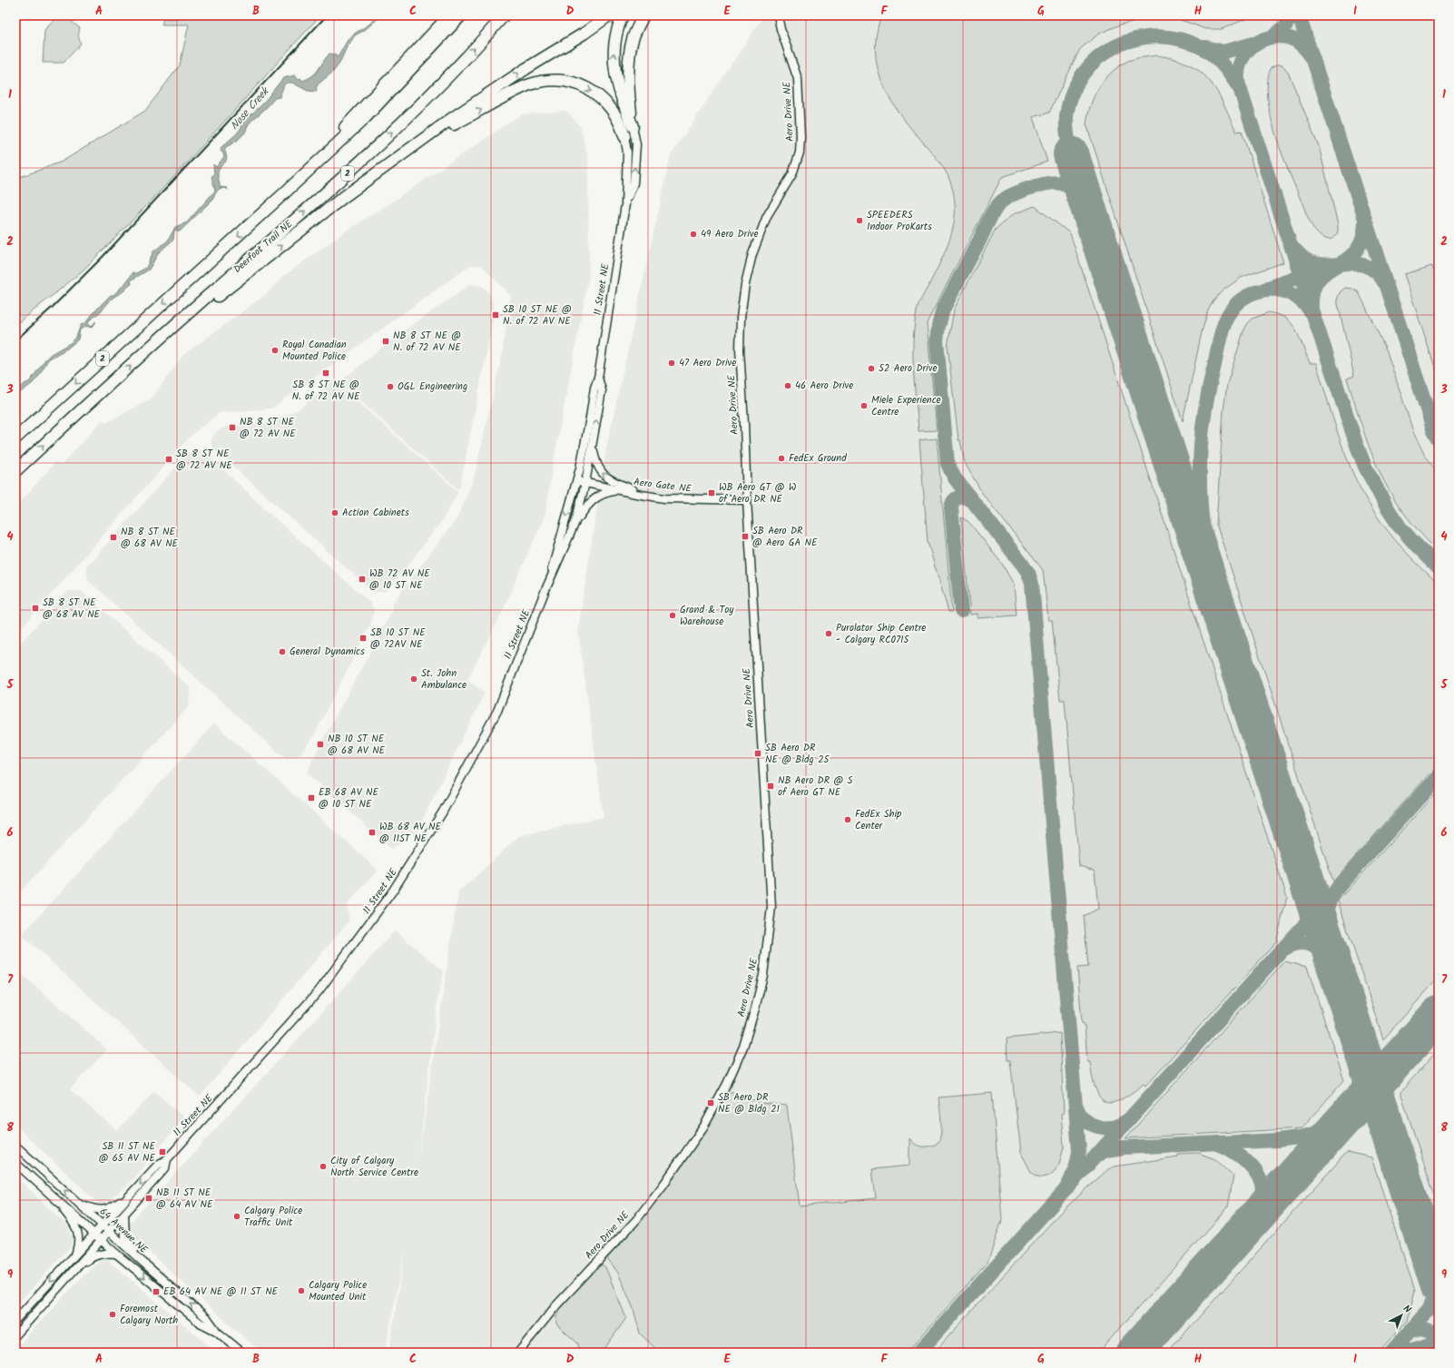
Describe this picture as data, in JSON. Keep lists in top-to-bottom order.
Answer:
{
  "streets": {
    "highway": ["2", "Deerfoot Trail NE"],
    "street": [
      "Aero Drive NE",
      "11 Street NE",
      "Aero Gate NE",
      "64 Avenue NE"
    ]
  },
  "crossings": [
    ["Aero Drive NE", "Aero Gate NE"],
    ["11 Street NE", "Aero Gate NE"],
    ["11 Street NE", "64 Avenue NE"]
  ],
  "water": ["Nose Creek"],
  "places": {
    "other": [
      "SPEEDERS Indoor ProKarts",
      "49 Aero Drive",
      "Royal Canadian Mounted Police",
      "47 Aero Drive",
      "52 Aero Drive",
      "46 Aero Drive",
      "OGL Engineering",
      "Miele Experience Centre",
      "FedEx Ground",
      "Action Cabinets",
      "Grand & Toy Warehouse",
      "Purolator Ship Centre - Calgary RC0715",
      "General Dynamics",
      "St. John Ambulance",
      "FedEx Ship Center",
      "City of Calgary North Service Centre",
      "Calgary Police Traffic Unit",
      "Calgary Police Mounted Unit",
      "Foremost Calgary North"
    ],
    "transit": [
      "SB 10 ST NE @ N. of 72 AV NE",
      "NB 8 ST NE @ N. of 72 AV NE",
      "SB 8 ST NE @ N. of 72 AV NE",
      "NB 8 ST NE @ 72 AV NE",
      "SB 8 ST NE @ 72 AV NE",
      "WB Aero GT @ W of Aero DR NE",
      "SB Aero DR @ Aero GA NE",
      "NB 8 ST NE @ 68 AV NE",
      "WB 72 AV NE @ 10 ST NE",
      "SB 8 ST NE @ 68 AV NE",
      "SB 10 ST NE @ 72AV NE",
      "NB 10 ST NE @ 68 AV NE",
      "SB Aero DR NE @ Bldg 25",
      "NB Aero DR @ S of Aero GT NE",
      "EB 68 AV NE @ 10 ST NE",
      "WB 68 AV NE @ 11ST NE",
      "SB Aero DR NE @ Bldg 21",
      "SB 11 ST NE @ 65 AV NE",
      "NB 11 ST NE @ 64 AV NE",
      "EB 64 AV NE @ 11 ST NE"
    ]
  },
  "north": "top right",
  "grid": {
    "columns": [
      "A",
      "B",
      "C",
      "D",
      "E",
      "F",
      "G",
      "H",
      "I"
    ],
    "rows": [
      "1",
      "2",
      "3",
      "4",
      "5",
      "6",
      "7",
      "8",
      "9"
    ]
  }
}
